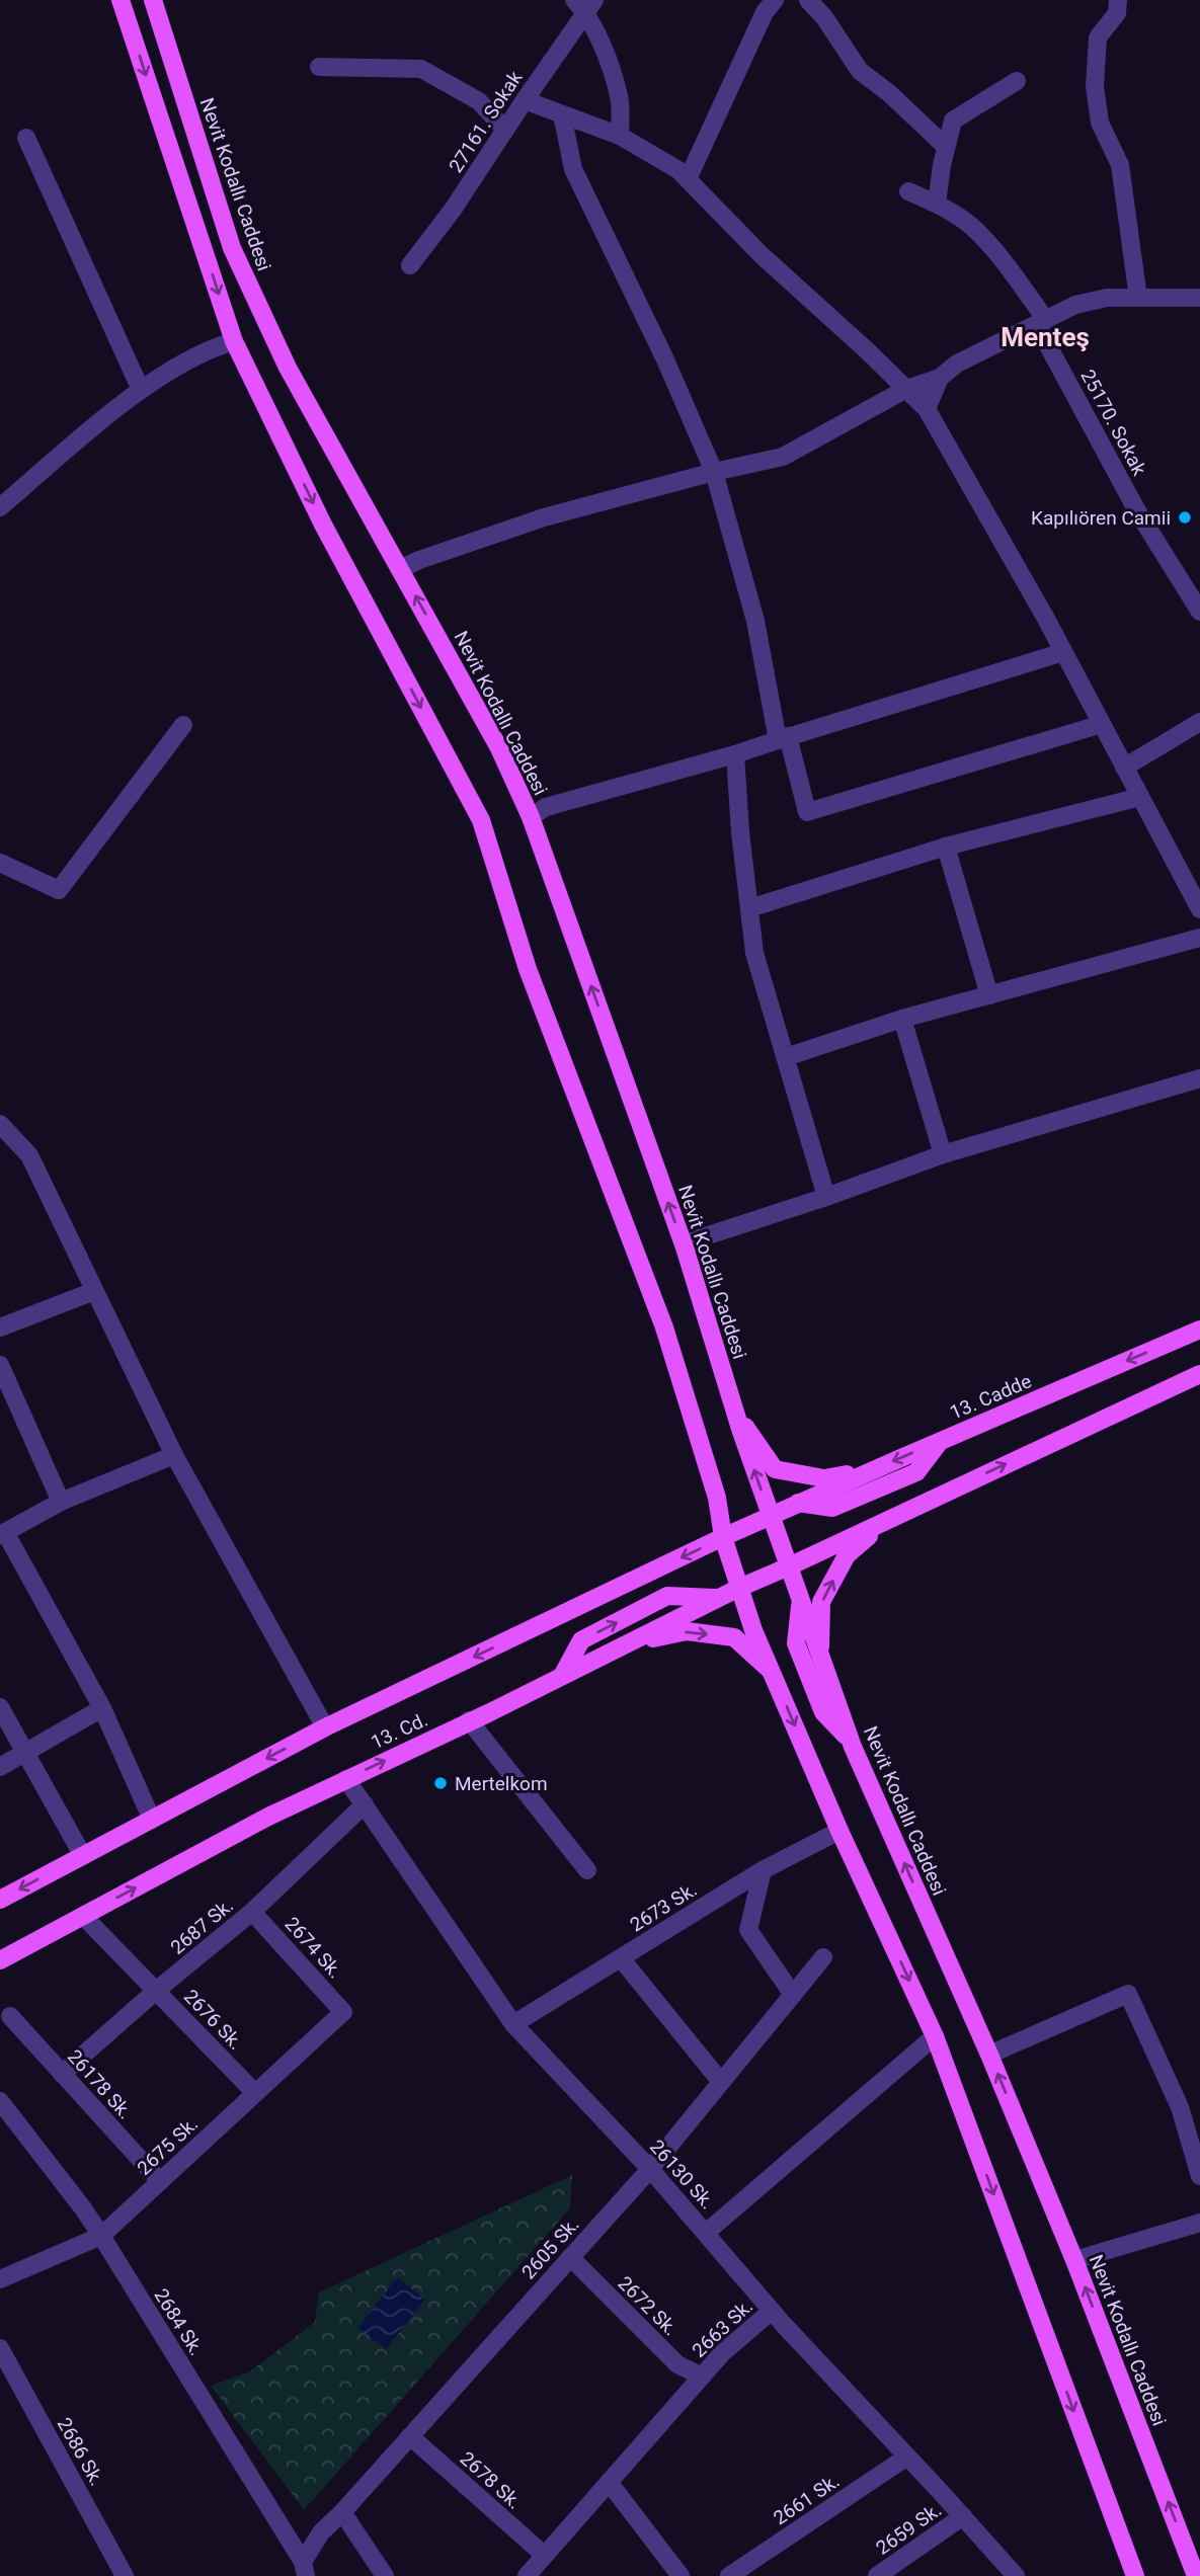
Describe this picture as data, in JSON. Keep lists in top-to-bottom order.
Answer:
{
  "streets": {
    "main road": ["Nevit Kodallı Caddesi", "13. Cadde", "13. Cd."],
    "street": [
      "27161. Sokak",
      "25170. Sokak",
      "2673 Sk.",
      "2687 Sk.",
      "2674 Sk.",
      "2676 Sk.",
      "26178 Sk.",
      "2675 Sk.",
      "26130 Sk.",
      "2605 Sk.",
      "2672 Sk.",
      "2684 Sk.",
      "2663 Sk.",
      "2686 Sk.",
      "2678 Sk.",
      "2661 Sk.",
      "2659 Sk."
    ]
  },
  "crossings": [
    ["Nevit Kodallı Caddesi", "13. Cd."],
    ["13. Cadde", "13. Cd."],
    ["13. Cd.", "2676 Sk."],
    ["13. Cd.", "26130 Sk."],
    ["2673 Sk.", "26130 Sk."],
    ["2687 Sk.", "2674 Sk."],
    ["2687 Sk.", "2676 Sk."],
    ["2687 Sk.", "26178 Sk."],
    ["2687 Sk.", "26130 Sk."],
    ["2674 Sk.", "2675 Sk."],
    ["2676 Sk.", "2675 Sk."],
    ["26178 Sk.", "2675 Sk."],
    ["2675 Sk.", "2684 Sk."],
    ["26130 Sk.", "2605 Sk."],
    ["26130 Sk.", "2663 Sk."],
    ["26130 Sk.", "2661 Sk."],
    ["26130 Sk.", "2659 Sk."],
    ["2605 Sk.", "2672 Sk."],
    ["2605 Sk.", "2684 Sk."],
    ["2605 Sk.", "2678 Sk."],
    ["2672 Sk.", "2663 Sk."],
    ["2663 Sk.", "2678 Sk."]
  ],
  "districts": ["Menteş"],
  "places": ["Kapılıören Camii", "Mertelkom"]
}
